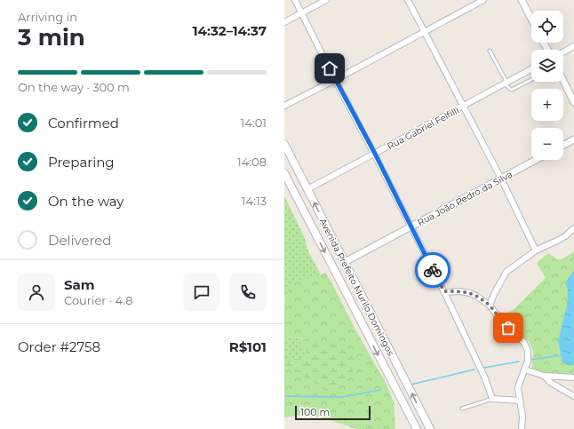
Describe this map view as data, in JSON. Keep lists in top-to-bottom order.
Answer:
{
  "streets": {
    "main road": ["Avenida Prefeito Murilo Domingos"],
    "street": ["Rua Gabriel Felfilli", "Rua João Pedro da Silva"]
  },
  "crossings": [
    ["Rua Gabriel Felfilli", "Avenida Prefeito Murilo Domingos"],
    ["Rua João Pedro da Silva", "Avenida Prefeito Murilo Domingos"]
  ],
  "scale_bar": "100 m",
  "page": {
    "heading": ["3 min", "Arriving in", "14:32–14:37"],
    "panel": [
      "Sam",
      "Courier · 4.8",
      "Order #2758",
      "R$101"
    ],
    "map_buttons": ["+", "−"],
    "bar": "On the way · 300 m",
    "list": [
      ["Confirmed", "14:01"],
      ["Preparing", "14:08"],
      ["On the way", "14:13"],
      "Delivered"
    ],
    "scale": "100 m"
  }
}
